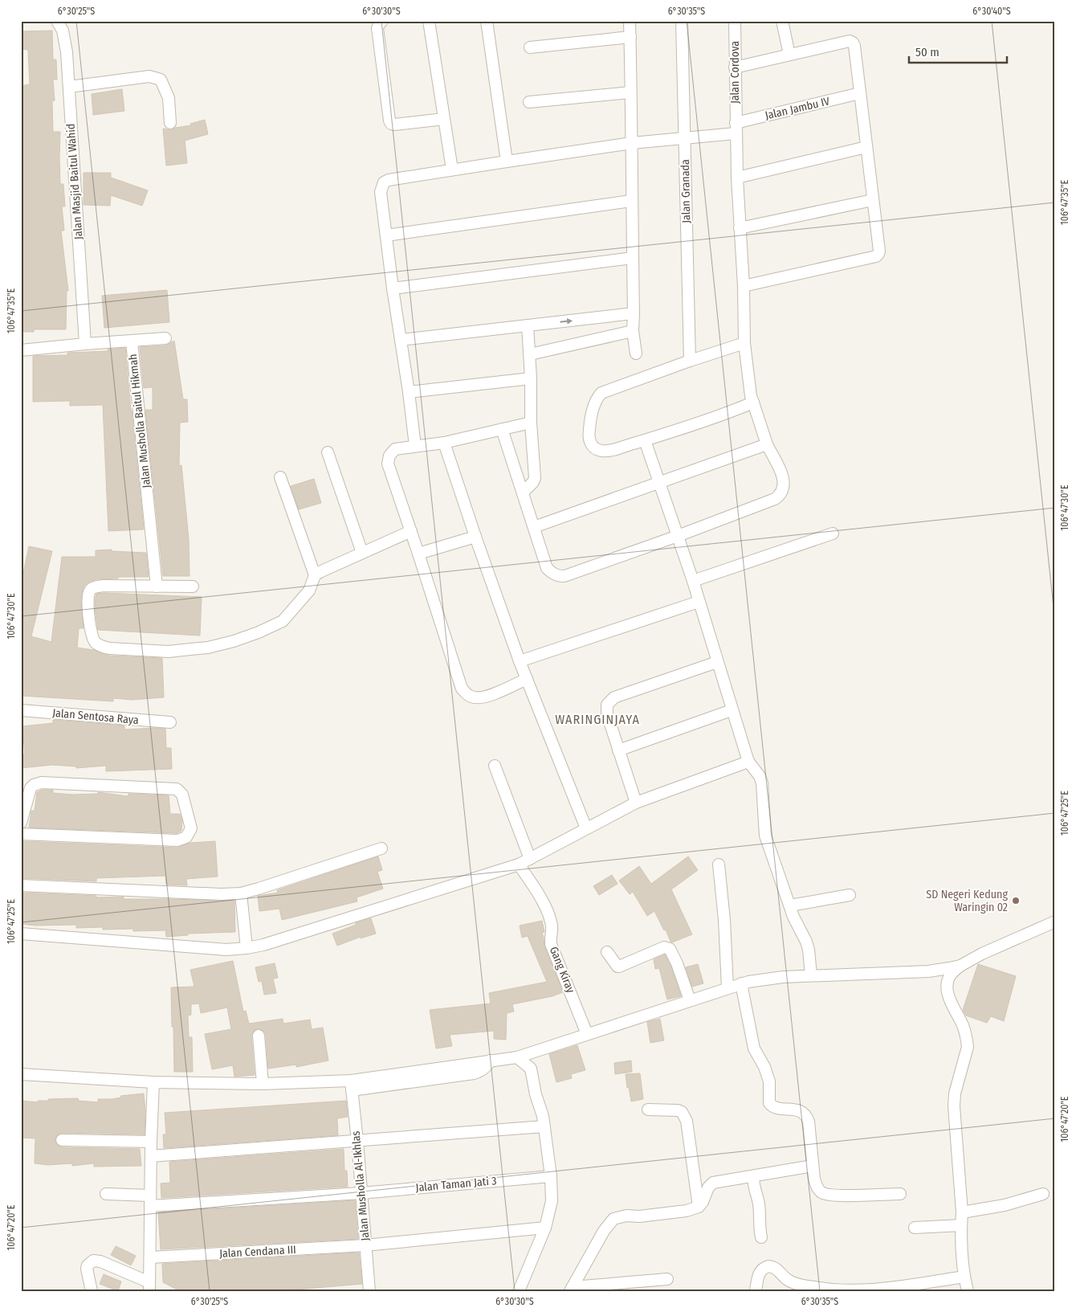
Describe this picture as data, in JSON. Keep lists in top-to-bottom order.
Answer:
{
  "streets": {
    "street": [
      "Jalan Cordova",
      "Jalan Jambu IV",
      "Jalan Masjid Baitul Wahid",
      "Jalan Granada",
      "Jalan Musholla Baitul Hikmah",
      "Jalan Sentosa Raya",
      "Gang Kiray",
      "Jalan Taman Jati 3",
      "Jalan Musholla Al-Ikhlas",
      "Jalan Cendana III"
    ]
  },
  "crossings": [
    ["Jalan Cordova", "Jalan Jambu IV"],
    ["Jalan Jambu IV", "Jalan Granada"],
    ["Jalan Masjid Baitul Wahid", "Jalan Musholla Baitul Hikmah"],
    ["Jalan Taman Jati 3", "Jalan Musholla Al-Ikhlas"],
    ["Jalan Musholla Al-Ikhlas", "Jalan Cendana III"]
  ],
  "districts": ["WARINGINJAYA"],
  "places": ["SD Negeri Kedung Waringin 02"],
  "scale_bar": "50 m",
  "coordinates": [
    "6°30'25\"S",
    "6°30'30\"S",
    "6°30'35\"S",
    "6°30'40\"S",
    "106°47'35\"E",
    "106°47'30\"E",
    "106°47'25\"E",
    "106°47'20\"E"
  ]
}
